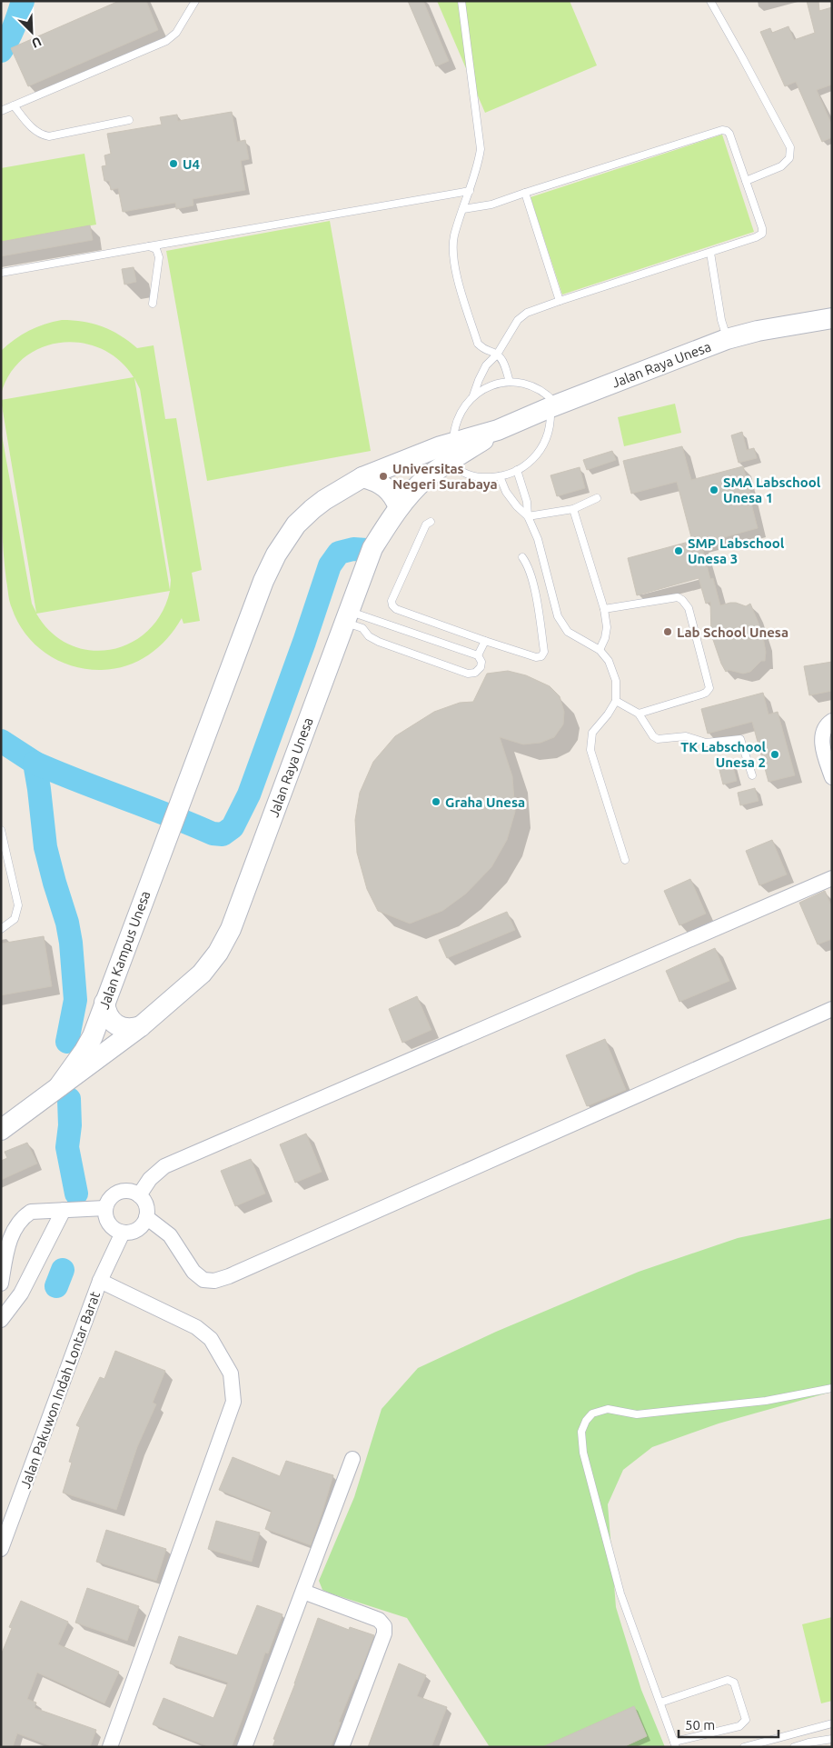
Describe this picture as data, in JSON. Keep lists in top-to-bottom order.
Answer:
{
  "streets": {
    "main road": ["Jalan Raya Unesa", "Jalan Kampus Unesa"],
    "street": ["Jalan Pakuwon Indah Lontar Barat"]
  },
  "crossings": [
    ["Jalan Raya Unesa", "Jalan Kampus Unesa"]
  ],
  "places": [
    "U4",
    "Universitas Negeri Surabaya",
    "SMA Labschool Unesa 1",
    "SMP Labschool Unesa 3",
    "Lab School Unesa",
    "TK Labschool Unesa 2",
    "Graha Unesa"
  ],
  "scale_bar": "50 m",
  "north": "bottom right"
}
